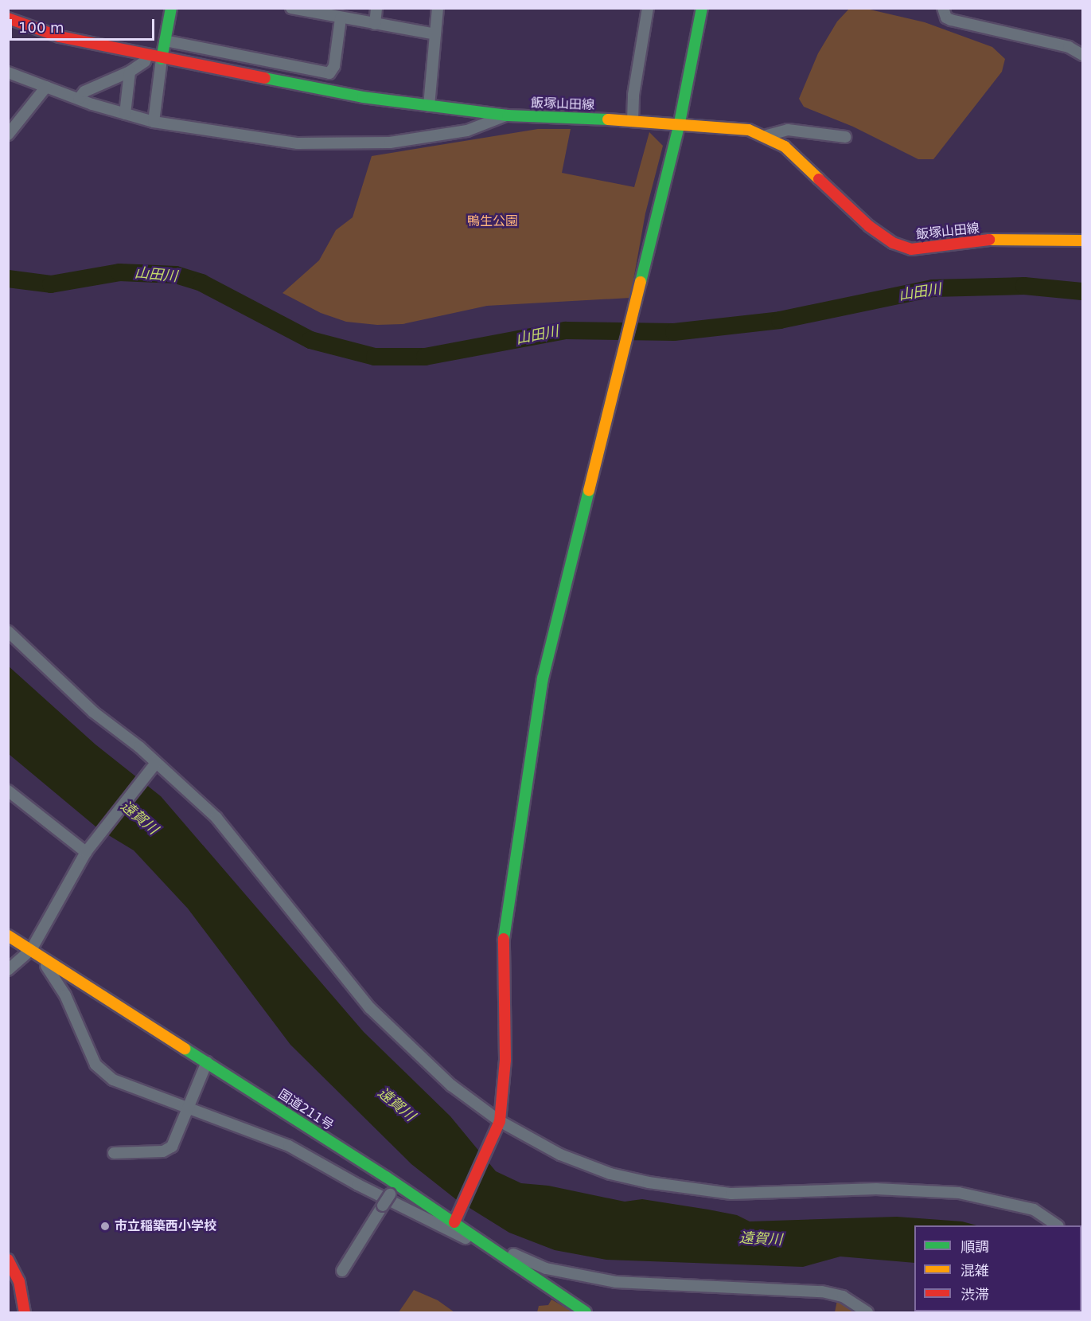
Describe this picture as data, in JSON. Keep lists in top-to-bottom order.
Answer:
{
  "streets": {
    "main road": ["飯塚山田線", "国道211号"]
  },
  "water": ["山田川", "遠賀川"],
  "parks": ["鴨生公園"],
  "places": ["市立稲築西小学校"],
  "legend": ["順調", "混雑", "渋滞"],
  "scale_bar": "100 m"
}
